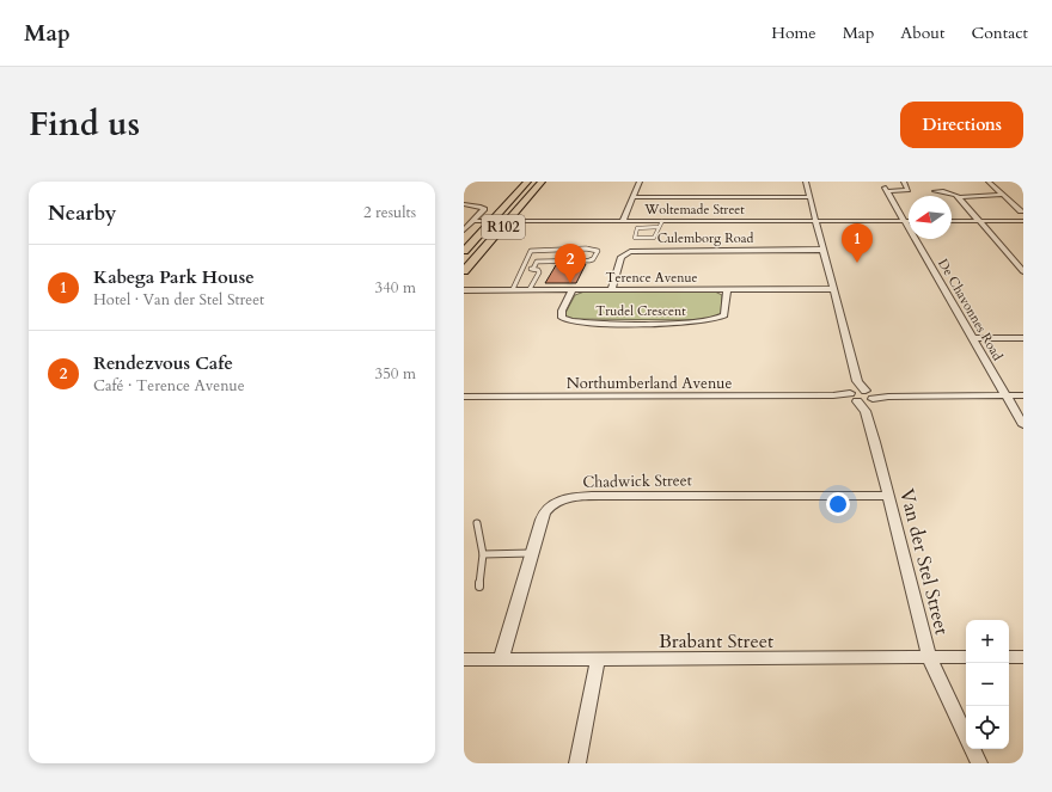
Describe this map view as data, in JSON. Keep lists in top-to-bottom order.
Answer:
{
  "streets": {
    "main road": ["R102"],
    "street": [
      "Woltemade Street",
      "Culemborg Road",
      "Terence Avenue",
      "De Chavonnes Road",
      "Trudel Crescent",
      "Northumberland Avenue",
      "Chadwick Street",
      "Van der Stel Street",
      "Brabant Street"
    ]
  },
  "crossings": [
    ["Woltemade Street", "R102"],
    ["Woltemade Street", "De Chavonnes Road"],
    ["Woltemade Street", "Van der Stel Street"],
    ["Culemborg Road", "Terence Avenue"],
    ["Culemborg Road", "Van der Stel Street"],
    ["Terence Avenue", "Trudel Crescent"],
    ["Terence Avenue", "Van der Stel Street"],
    ["De Chavonnes Road", "Northumberland Avenue"],
    ["Northumberland Avenue", "Van der Stel Street"],
    ["Chadwick Street", "Van der Stel Street"],
    ["Chadwick Street", "Brabant Street"],
    ["Van der Stel Street", "Brabant Street"]
  ],
  "north": "left",
  "page": {
    "header": "Map",
    "nav": [
      "Home",
      "Map",
      "About",
      "Contact"
    ],
    "title": "Find us",
    "buttons": "Directions",
    "heading": ["Nearby", "2 results"],
    "pins": ["1", "2"],
    "list": [
      {
        "mark": "1",
        "name": "Kabega Park House",
        "note": "Hotel · Van der Stel Street",
        "value": "340 m"
      },
      {
        "mark": "2",
        "name": "Rendezvous Cafe",
        "note": "Café · Terence Avenue",
        "value": "350 m"
      }
    ],
    "map_buttons": ["+", "−"]
  }
}
